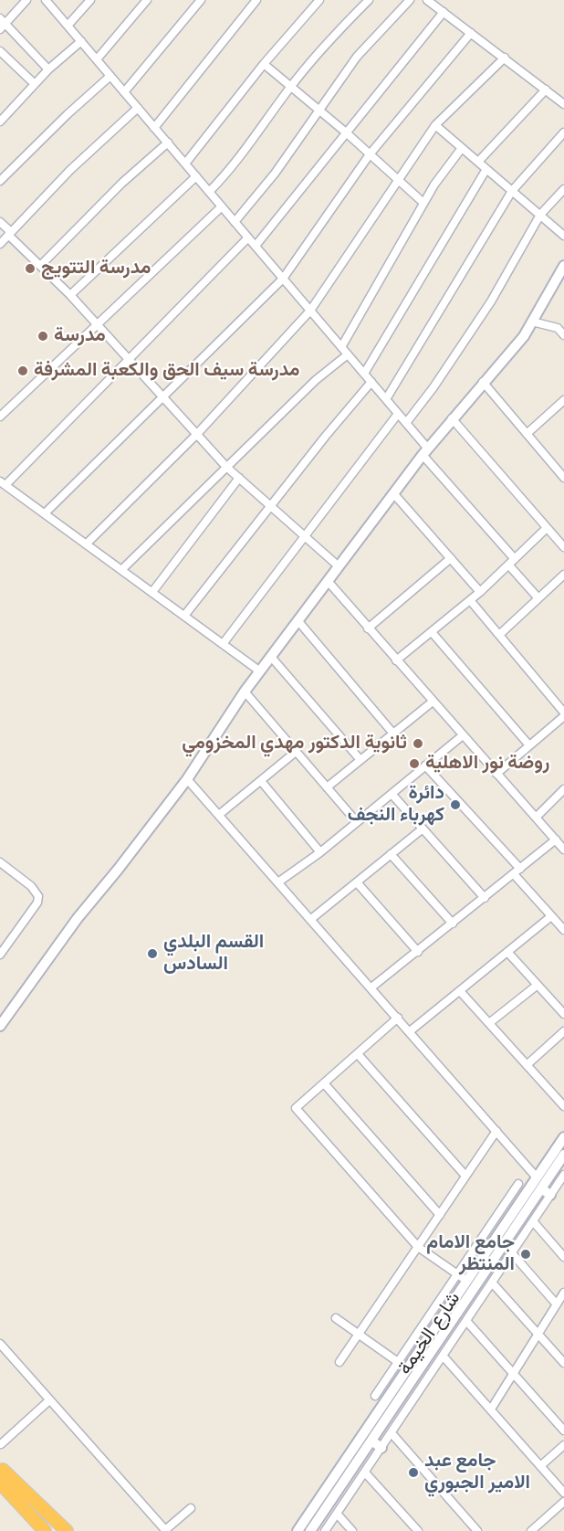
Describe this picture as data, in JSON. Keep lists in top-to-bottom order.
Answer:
{
  "streets": {
    "street": ["شارع الخيمة"]
  },
  "places": [
    "مدرسة التتويج",
    "مدرسة",
    "مدرسة سيف الحق والكعبة المشرفة",
    "ثانوية الدكتور مهدي المخزومي",
    "روضة نور الاهلية",
    "دائرة كهرباء النجف",
    "القسم البلدي السادس",
    "جامع الامام المنتظر",
    "جامع عبد الامير الجبوري"
  ]
}
